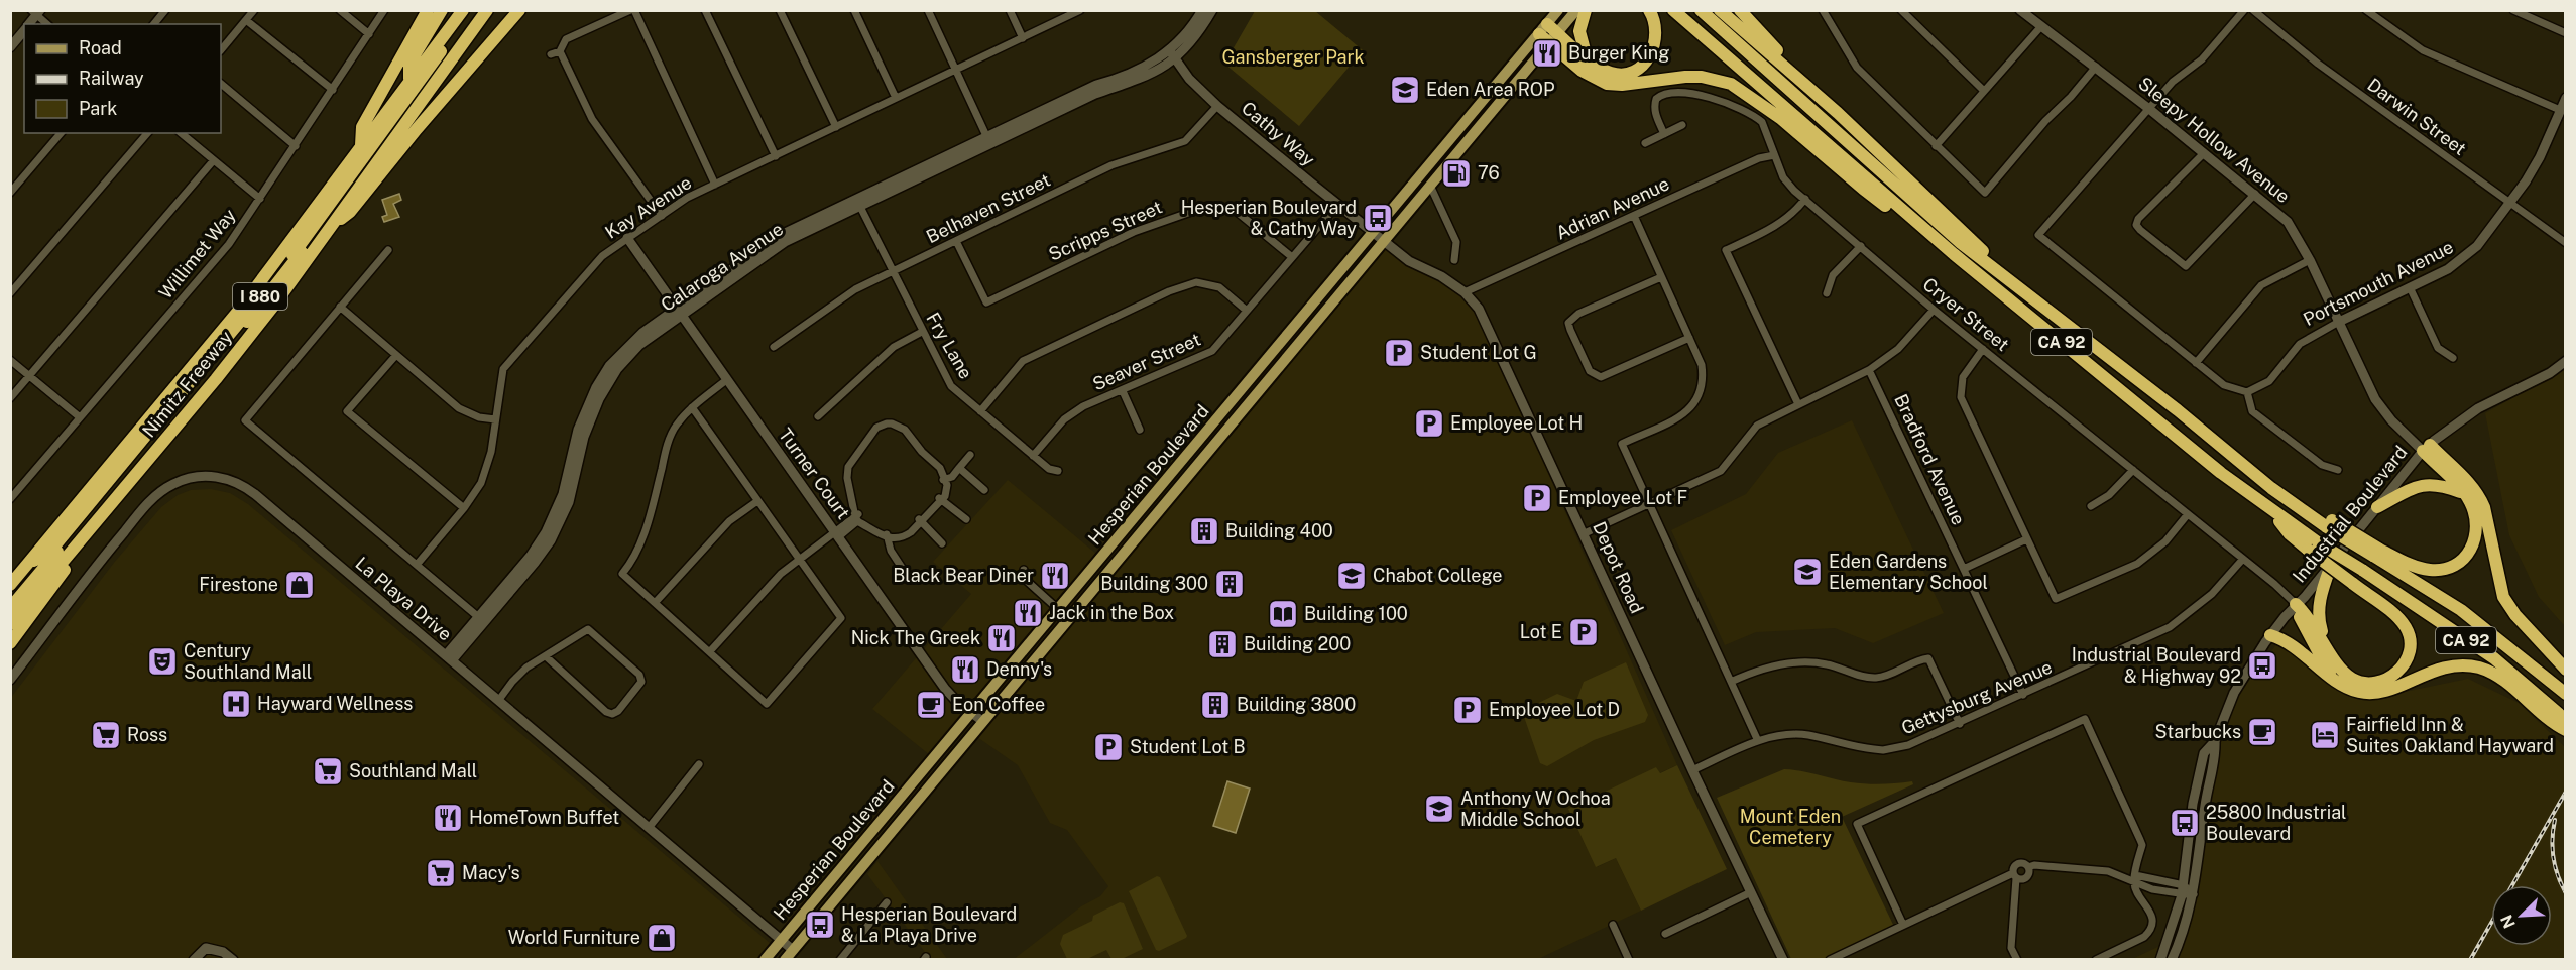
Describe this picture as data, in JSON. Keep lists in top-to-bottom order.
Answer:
{
  "streets": {
    "highway": ["I 880", "CA 92", "Nimitz Freeway"],
    "main road": ["Hesperian Boulevard"],
    "street": [
      "Darwin Street",
      "Cathy Way",
      "Sleepy Hollow Avenue",
      "Kay Avenue",
      "Belhaven Street",
      "Adrian Avenue",
      "Scripps Street",
      "Willimet Way",
      "Calaroga Avenue",
      "Portsmouth Avenue",
      "Cryer Street",
      "Fry Lane",
      "Seaver Street",
      "Bradford Avenue",
      "Turner Court",
      "Industrial Boulevard",
      "Depot Road",
      "La Playa Drive",
      "Gettysburg Avenue"
    ]
  },
  "crossings": [
    ["Darwin Street", "Portsmouth Avenue"],
    ["Cathy Way", "Belhaven Street"],
    ["Cathy Way", "Calaroga Avenue"],
    ["Cathy Way", "Seaver Street"],
    ["Cathy Way", "Hesperian Boulevard"],
    ["Cathy Way", "Depot Road"],
    ["Sleepy Hollow Avenue", "Portsmouth Avenue"],
    ["Sleepy Hollow Avenue", "Industrial Boulevard"],
    ["Kay Avenue", "Turner Court"],
    ["Belhaven Street", "Scripps Street"],
    ["Belhaven Street", "Fry Lane"],
    ["Adrian Avenue", "Cryer Street"],
    ["Adrian Avenue", "Depot Road"],
    ["Scripps Street", "Seaver Street"],
    ["Calaroga Avenue", "Fry Lane"],
    ["Calaroga Avenue", "Turner Court"],
    ["Calaroga Avenue", "La Playa Drive"],
    ["I 880", "Nimitz Freeway"],
    ["Cryer Street", "Industrial Boulevard"],
    ["Cryer Street", "Gettysburg Avenue"],
    ["Fry Lane", "Seaver Street"],
    ["Bradford Avenue", "Gettysburg Avenue"],
    ["Turner Court", "Hesperian Boulevard"],
    ["Hesperian Boulevard", "Depot Road"],
    ["Hesperian Boulevard", "La Playa Drive"],
    ["Depot Road", "Gettysburg Avenue"]
  ],
  "parks": ["Gansberger Park", "Mount Eden Cemetery"],
  "places": {
    "restaurant": [
      "Burger King",
      "Black Bear Diner",
      "Jack in the Box",
      "Nick The Greek",
      "Denny's",
      "HomeTown Buffet"
    ],
    "school or university": [
      "Eden Area ROP",
      "Eden Gardens Elementary School",
      "Chabot College",
      "Anthony W Ochoa Middle School"
    ],
    "fuel station": ["76"],
    "bus stop": [
      "Hesperian Boulevard & Cathy Way",
      "Industrial Boulevard & Highway 92",
      "25800 Industrial Boulevard",
      "Hesperian Boulevard & La Playa Drive"
    ],
    "parking": [
      "Student Lot G",
      "Employee Lot H",
      "Employee Lot F",
      "Lot E",
      "Employee Lot D",
      "Student Lot B"
    ],
    "building": [
      "Building 400",
      "Building 300",
      "Building 200",
      "Building 3800"
    ],
    "shop": ["Firestone", "World Furniture"],
    "library": ["Building 100"],
    "theatre": ["Century Southland Mall"],
    "hospital": ["Hayward Wellness"],
    "cafe": ["Eon Coffee", "Starbucks"],
    "supermarket": ["Ross", "Southland Mall", "Macy's"],
    "hotel": ["Fairfield Inn & Suites Oakland Hayward"]
  },
  "legend": ["Road", "Railway", "Park"],
  "north": "bottom left"
}
